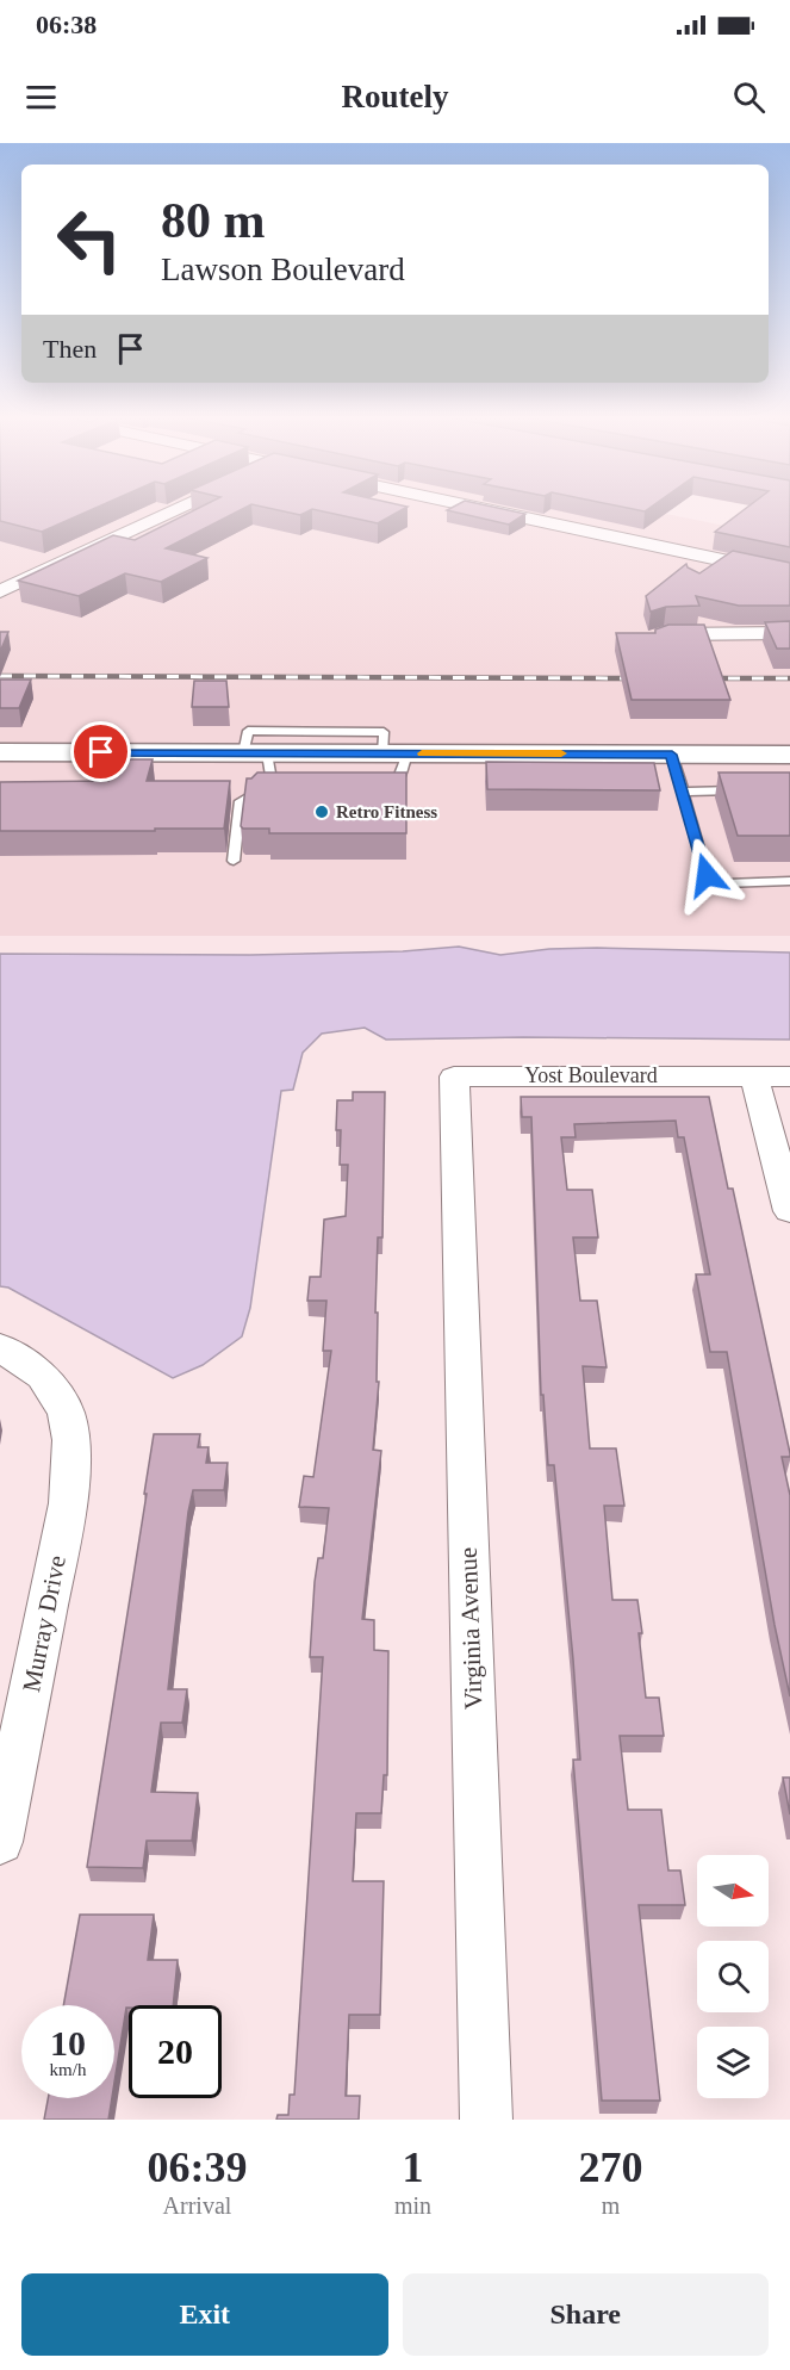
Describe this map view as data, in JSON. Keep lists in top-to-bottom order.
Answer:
{
  "streets": {
    "street": ["Yost Boulevard", "Murray Drive", "Virginia Avenue"]
  },
  "crossings": [
    ["Yost Boulevard", "Virginia Avenue"]
  ],
  "places": ["Retro Fitness"],
  "north": "right",
  "page": {
    "status": "06:38",
    "header": "Routely",
    "turn": ["80 m", "Lawson Boulevard"],
    "then": "Then",
    "speed": "10 km/h",
    "limit": "20",
    "eta": [
      "06:39",
      "Arrival",
      "1",
      "min",
      "270",
      "m"
    ],
    "buttons": ["Exit", "Share"]
  }
}
